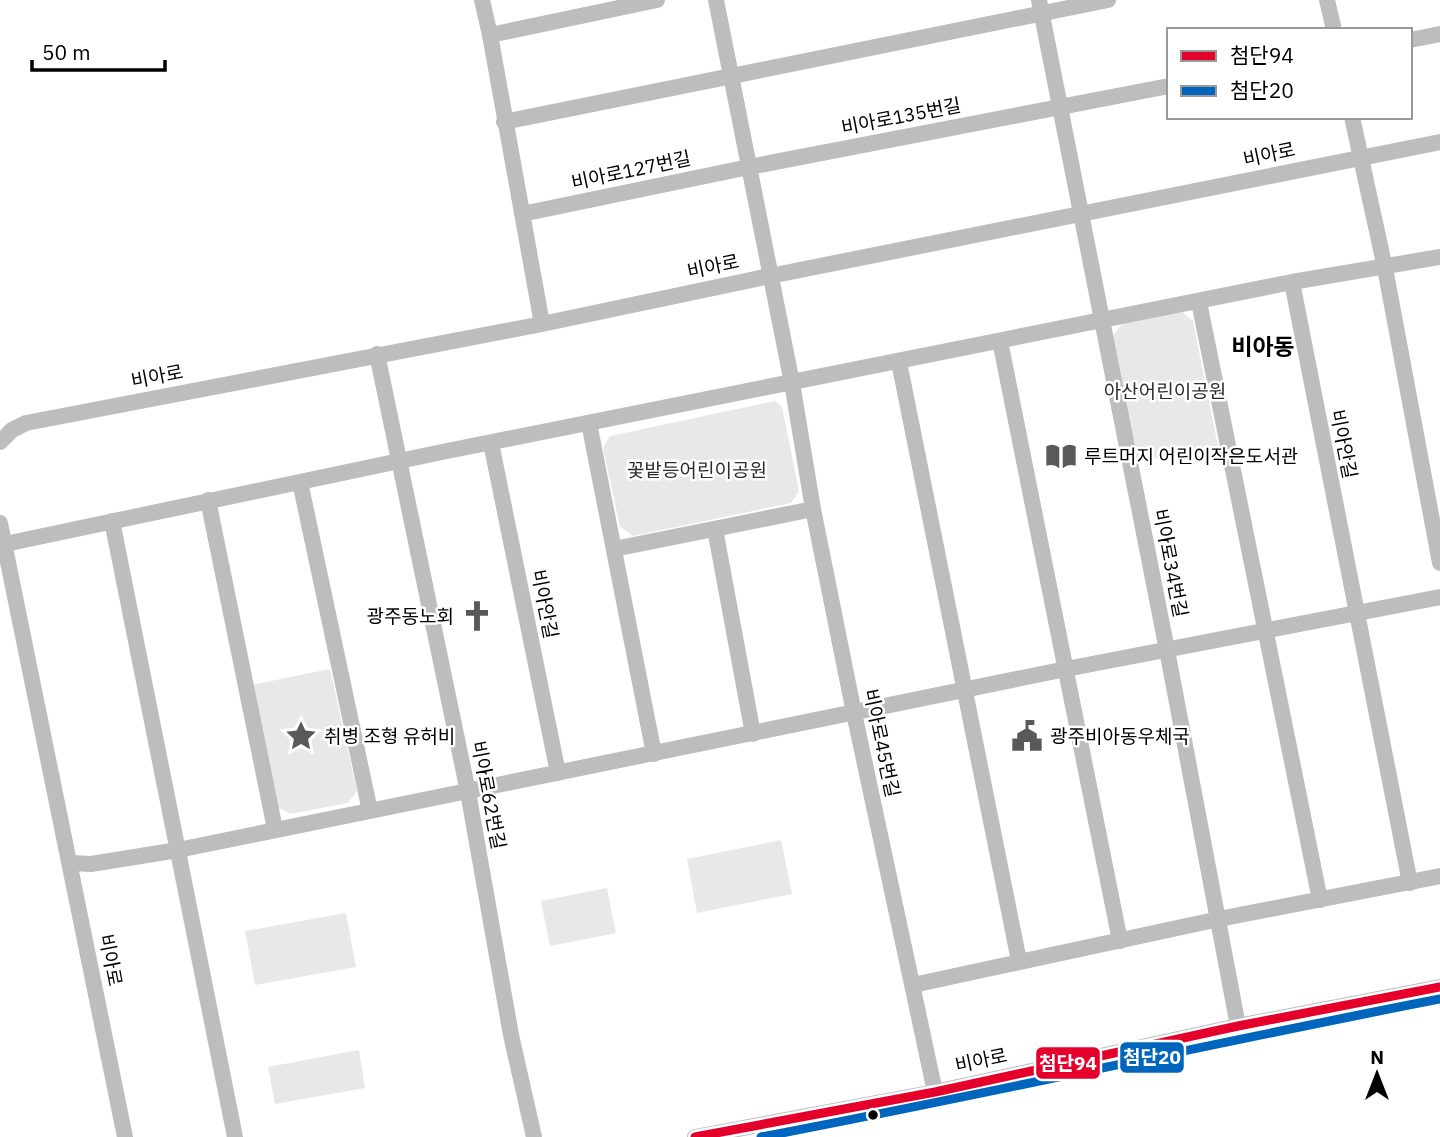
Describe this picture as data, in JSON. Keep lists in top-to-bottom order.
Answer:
{
  "streets": {
    "street": [
      "비아로135번길",
      "비아로",
      "비아로127번길",
      "비아안길",
      "비아로34번길",
      "비아로45번길",
      "비아로62번길"
    ]
  },
  "crossings": [
    ["비아로135번길", "비아로127번길"],
    ["비아로135번길", "비아로34번길"],
    ["비아로", "비아로34번길"],
    ["비아로", "비아로45번길"],
    ["비아로", "비아로62번길"]
  ],
  "districts": ["비아동"],
  "parks": ["아산어린이공원", "꽃밭등어린이공원"],
  "places": {
    "library": ["루트머지 어린이작은도서관"],
    "church": ["광주동노회"],
    "place": ["취병 조형 유허비"],
    "public building": ["광주비아동우체국"]
  },
  "lines": ["transit line 첨단94", "transit line 첨단20"],
  "legend": ["첨단94", "첨단20"],
  "scale_bar": "50 m",
  "north": "top"
}
